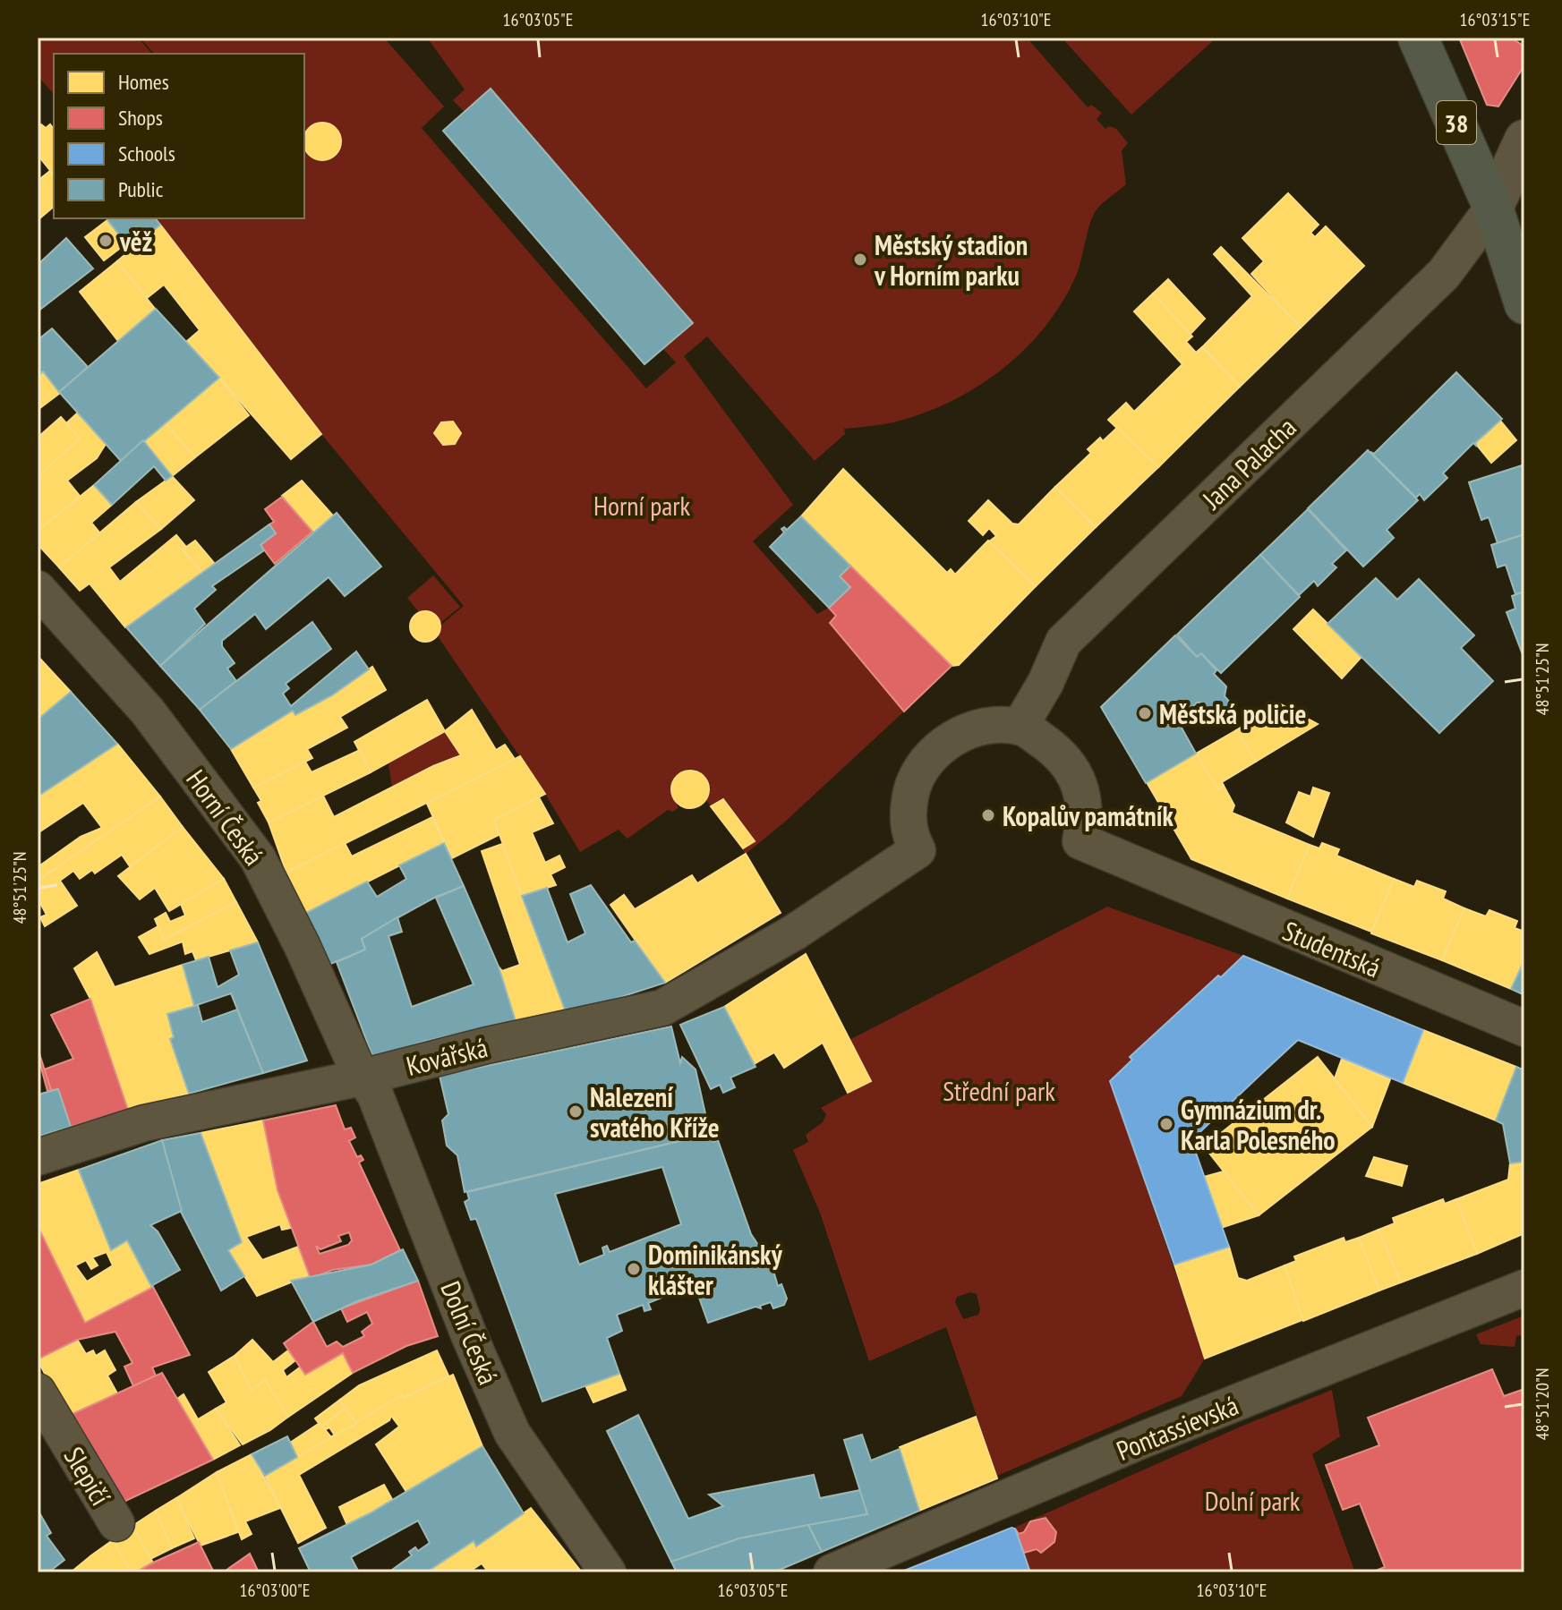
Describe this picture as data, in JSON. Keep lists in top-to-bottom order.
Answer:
{
  "streets": {
    "main road": ["38"],
    "street": [
      "Jana Palacha",
      "Horní Česká",
      "Studentská",
      "Kovářská",
      "Dolní Česká",
      "Pontassievská",
      "Slepičí"
    ]
  },
  "crossings": [
    ["38", "Jana Palacha"],
    ["Jana Palacha", "Studentská"],
    ["Jana Palacha", "Kovářská"],
    ["Horní Česká", "Kovářská"],
    ["Horní Česká", "Dolní Česká"],
    ["Studentská", "Kovářská"],
    ["Kovářská", "Dolní Česká"]
  ],
  "parks": ["Horní park", "Střední park", "Dolní park"],
  "places": [
    "věž",
    "Městský stadion v Horním parku",
    "Městská policie",
    "Kopalův památník",
    "Nalezení svatého Kříže",
    "Gymnázium dr. Karla Polesného",
    "Dominikánský klášter"
  ],
  "legend": [
    "Homes",
    "Shops",
    "Schools",
    "Public"
  ],
  "coordinates": [
    "16°03'05\"E",
    "16°03'10\"E",
    "16°03'15\"E",
    "48°51'25\"N",
    "48°51'20\"N",
    "16°03'00\"E"
  ]
}
